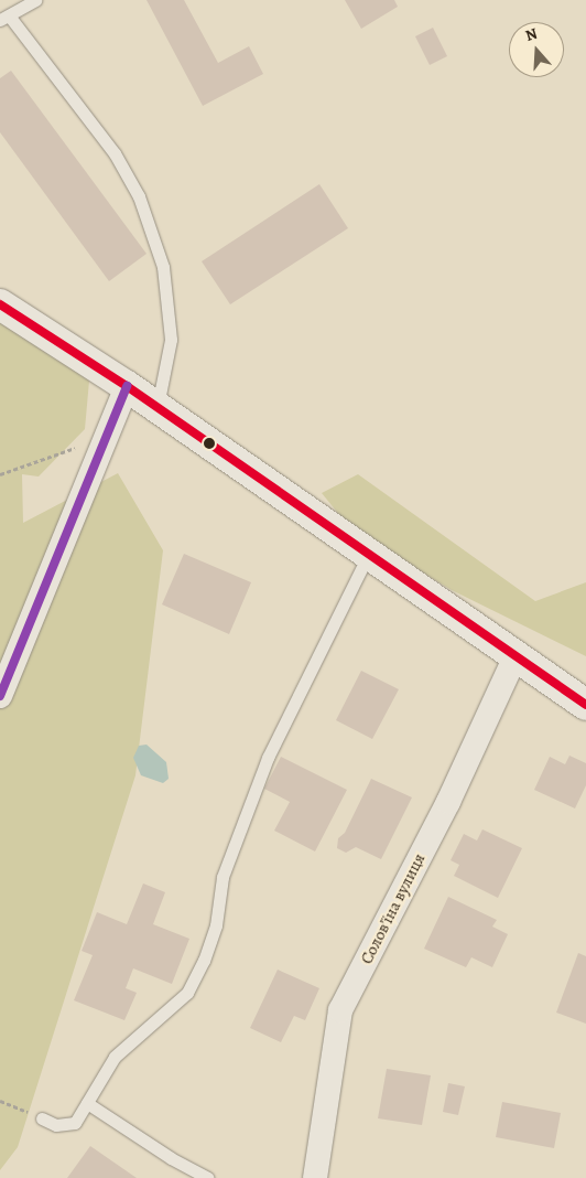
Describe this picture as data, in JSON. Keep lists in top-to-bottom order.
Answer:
{
  "streets": {
    "street": ["Соловʼїна вулиця"]
  },
  "north": "top"
}
